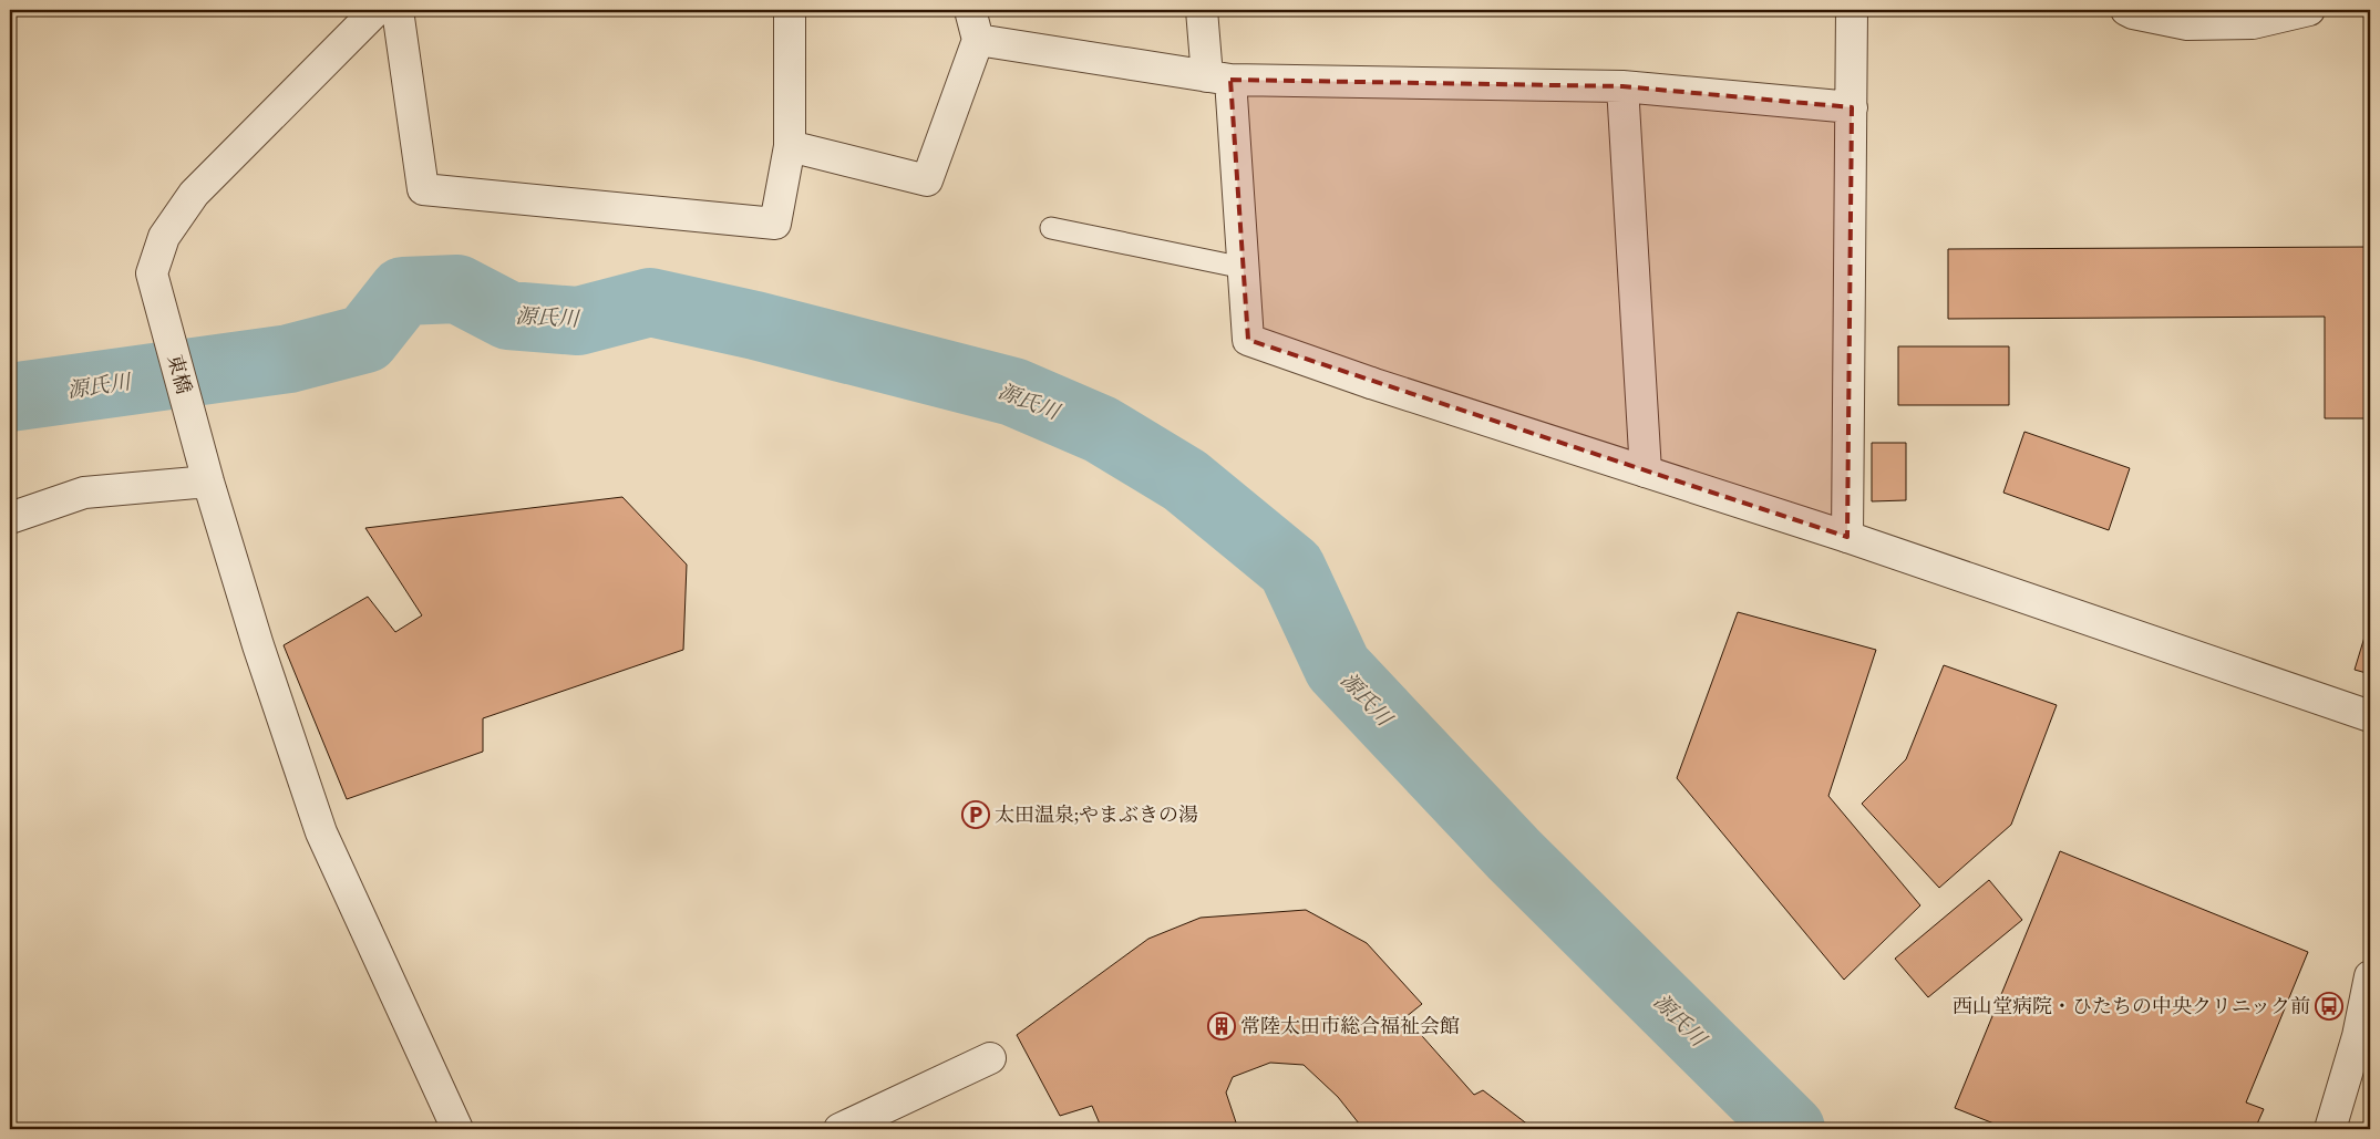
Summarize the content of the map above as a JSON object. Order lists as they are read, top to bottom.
{
  "streets": {
    "street": ["東橋"]
  },
  "water": ["源氏川"],
  "places": {
    "parking": ["太田温泉;やまぶきの湯"],
    "bus stop": ["西山堂病院・ひたちの中央クリニック前"],
    "building": ["常陸太田市総合福祉会館"]
  }
}
